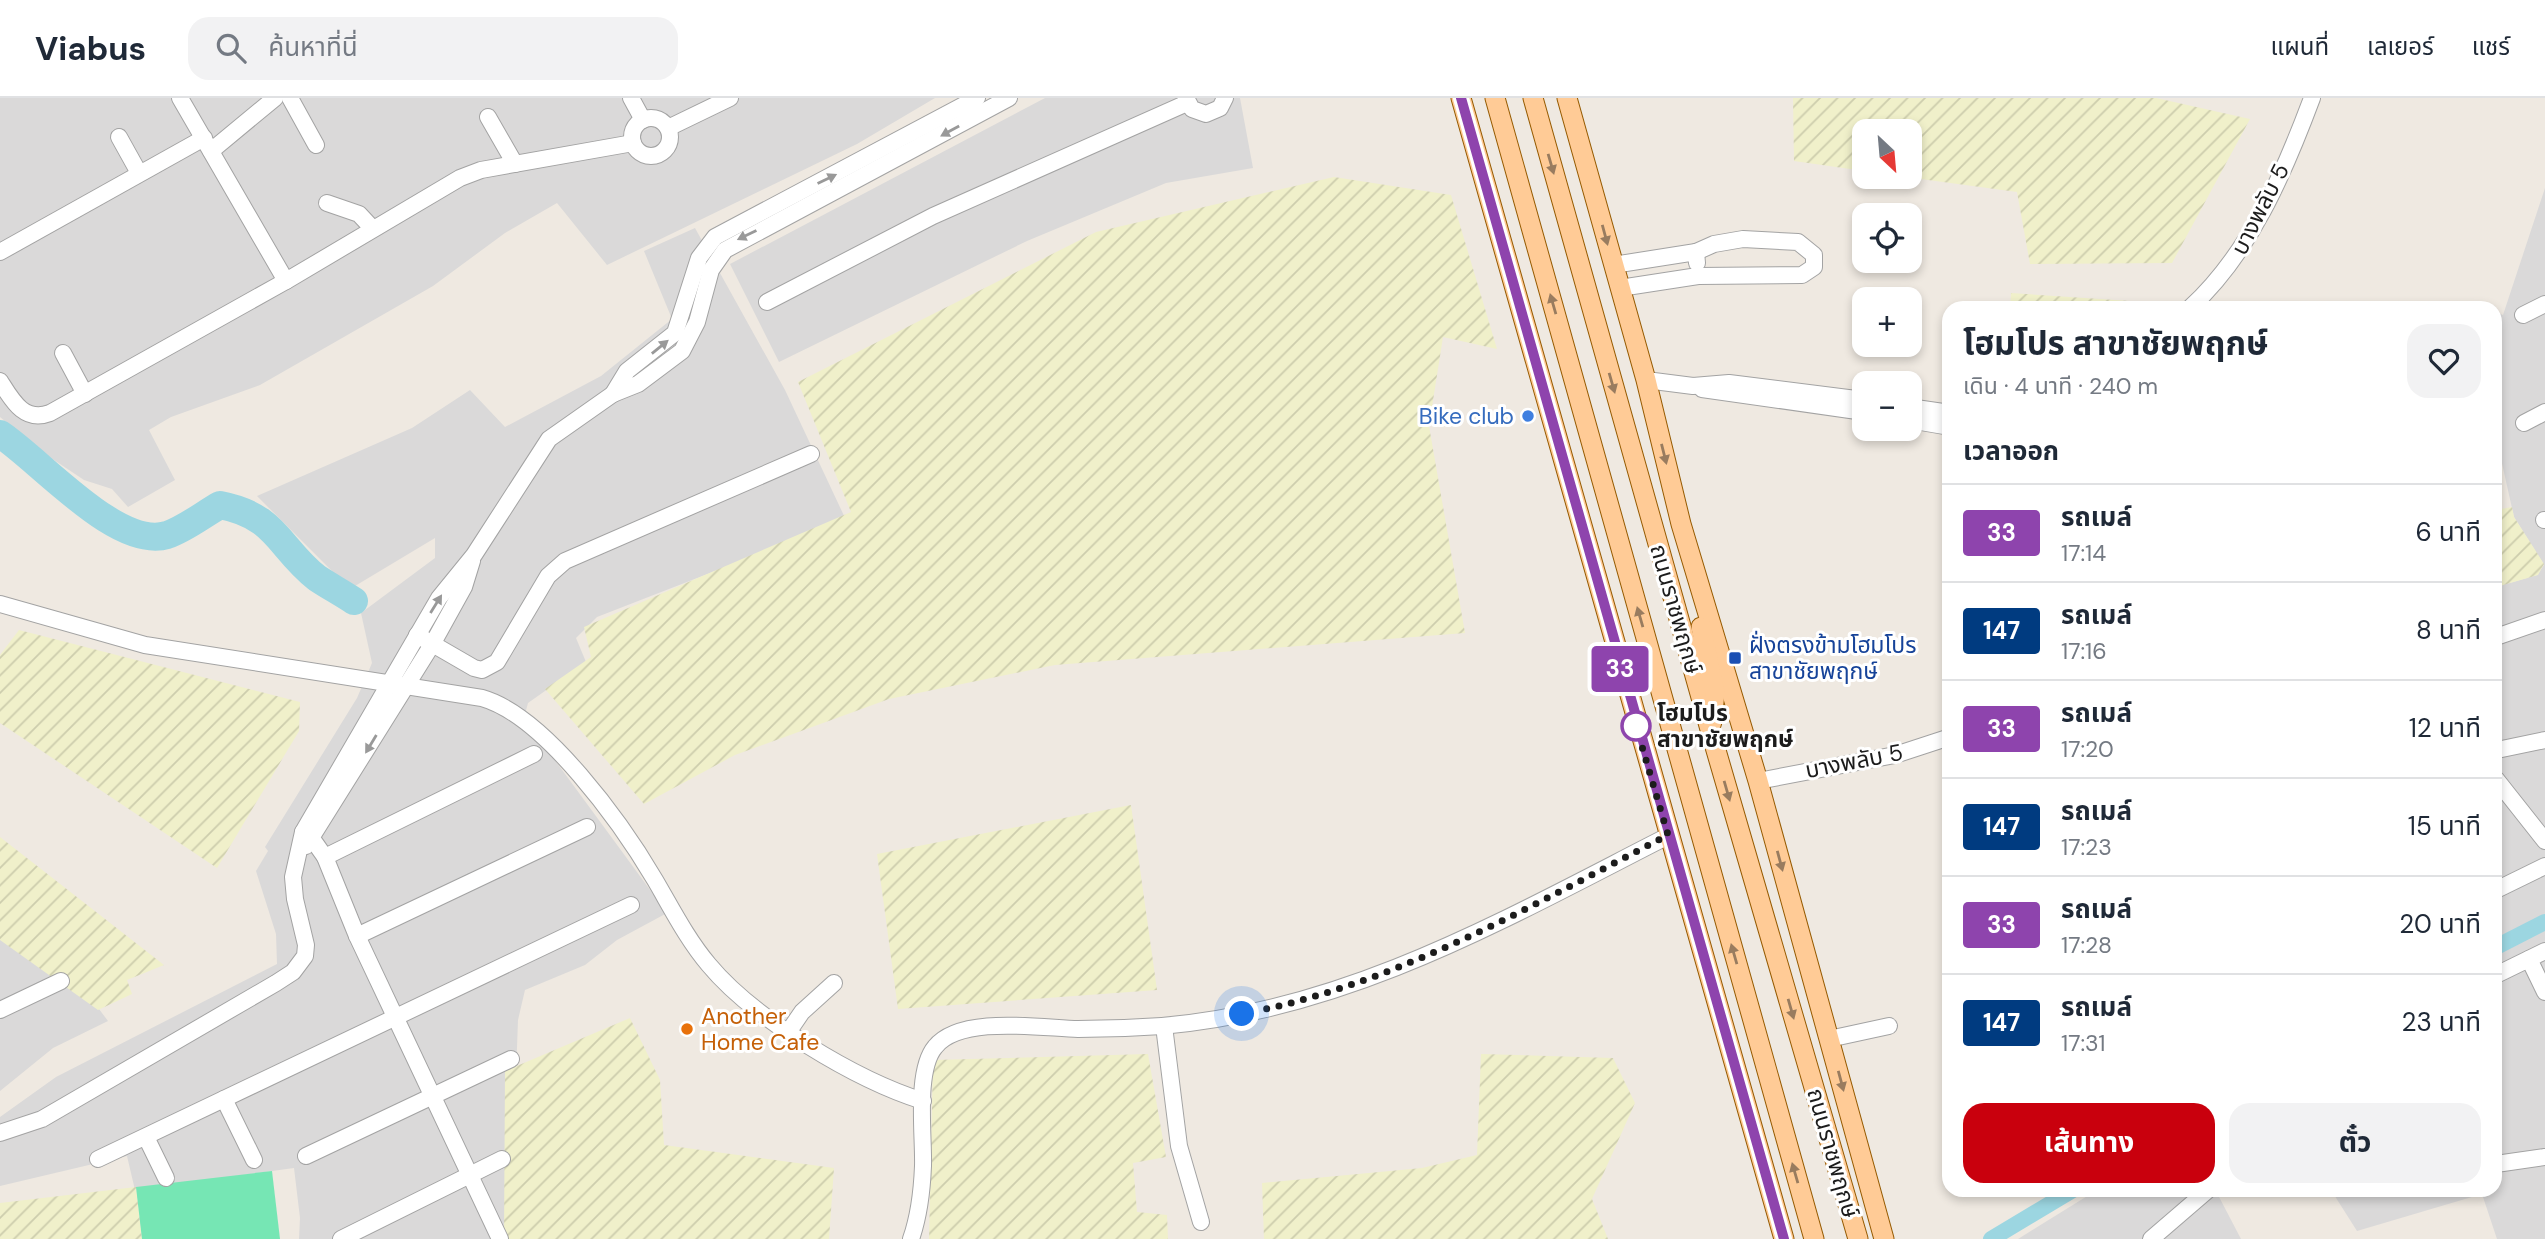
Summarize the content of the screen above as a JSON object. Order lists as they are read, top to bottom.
{
  "streets": {
    "main road": ["ถนนราชพฤกษ์"],
    "street": ["บางพลับ 5"]
  },
  "crossings": [
    ["บางพลับ 5", "ถนนราชพฤกษ์"]
  ],
  "places": {
    "other": ["Bike club", "โฮมโปร สาขาชัยพฤกษ์", "Another Home Cafe"],
    "transit": ["ฝั่งตรงข้ามโฮมโปร สาขาชัยพฤกษ์"]
  },
  "lines": ["bus line 33"],
  "north": "bottom right",
  "page": {
    "header": "Viabus",
    "search": "ค้นหาที่นี่",
    "nav": ["แผนที่", "เลเยอร์", "แชร์"],
    "on_map": "33",
    "map_buttons": ["+", "−"],
    "heading": [
      ["โฮมโปร สาขาชัยพฤกษ์", "เดิน · 4 นาที · 240 m"],
      "เวลาออก"
    ],
    "list": [
      {
        "mark": "33",
        "name": "รถเมล์",
        "note": "17:14",
        "value": "6 นาที"
      },
      {
        "mark": "147",
        "name": "รถเมล์",
        "note": "17:16",
        "value": "8 นาที"
      },
      {
        "mark": "33",
        "name": "รถเมล์",
        "note": "17:20",
        "value": "12 นาที"
      },
      {
        "mark": "147",
        "name": "รถเมล์",
        "note": "17:23",
        "value": "15 นาที"
      },
      {
        "mark": "33",
        "name": "รถเมล์",
        "note": "17:28",
        "value": "20 นาที"
      },
      {
        "mark": "147",
        "name": "รถเมล์",
        "note": "17:31",
        "value": "23 นาที"
      }
    ],
    "buttons": ["เส้นทาง", "ตั๋ว"]
  }
}
